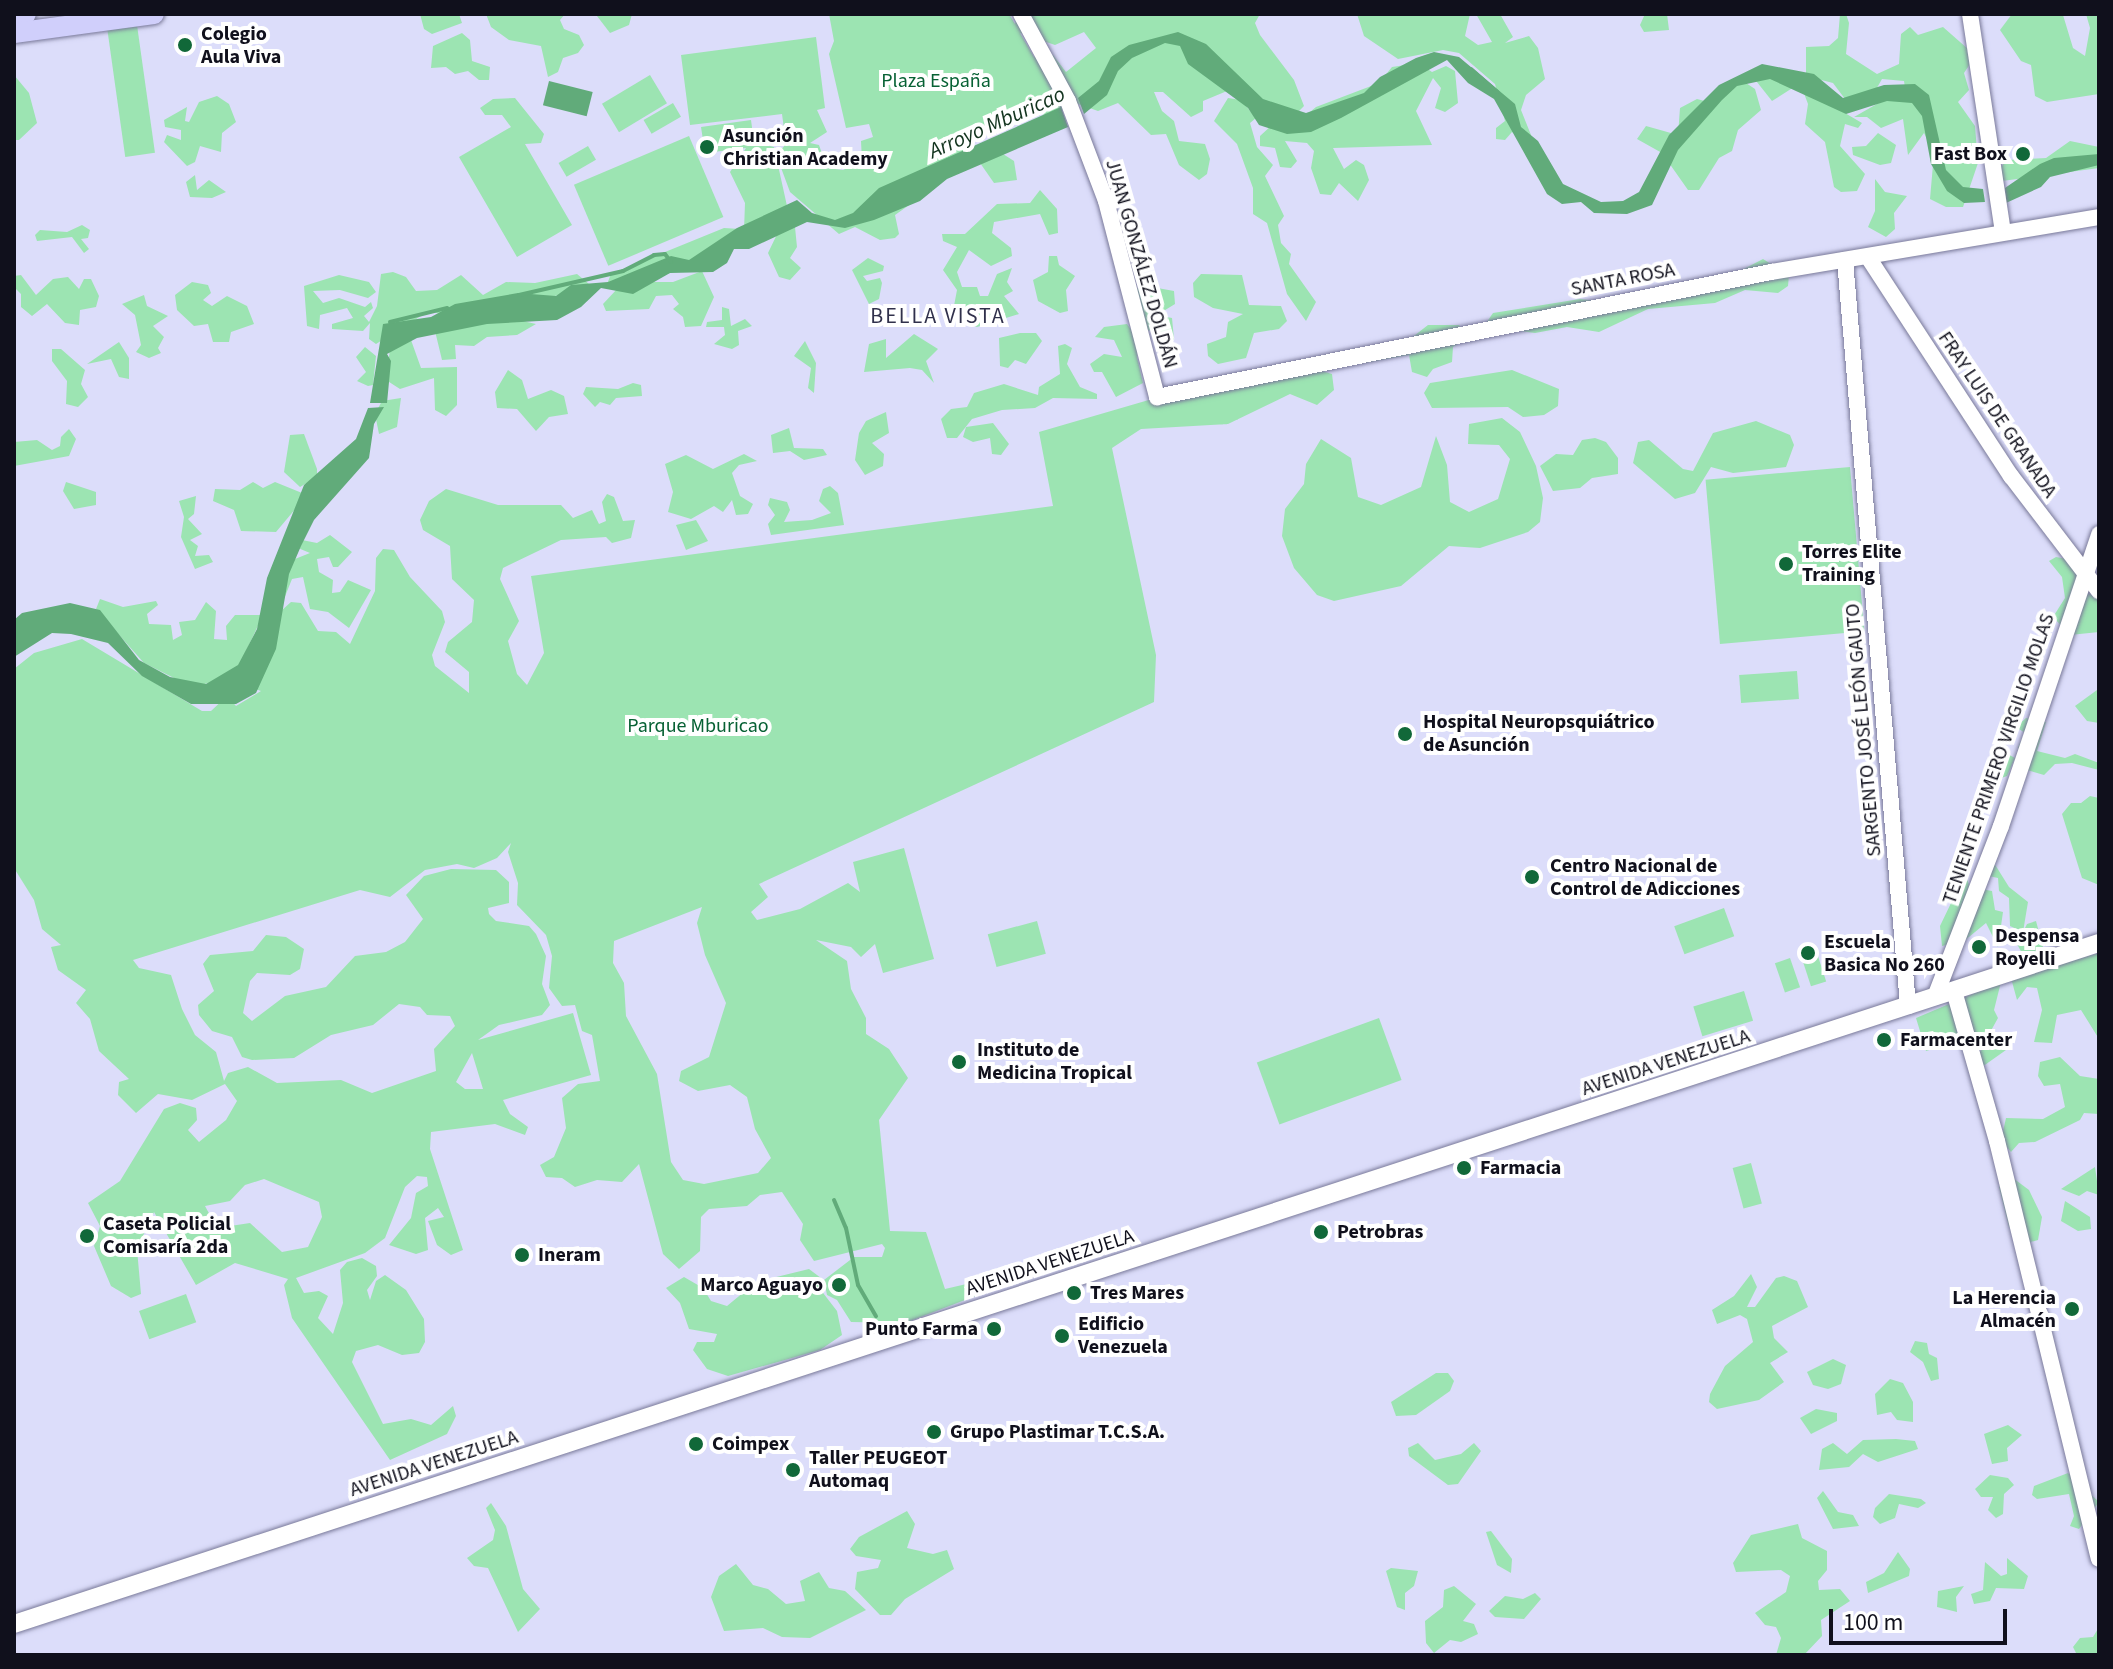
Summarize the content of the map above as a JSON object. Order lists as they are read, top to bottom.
{
  "streets": {
    "main road": ["AVENIDA VENEZUELA"],
    "street": [
      "JUAN GONZÁLEZ DOLDÁN",
      "SANTA ROSA",
      "FRAY LUIS DE GRANADA",
      "SARGENTO JOSÉ LEÓN GAUTO",
      "TENIENTE PRIMERO VIRGILIO MOLAS"
    ]
  },
  "crossings": [
    ["JUAN GONZÁLEZ DOLDÁN", "SANTA ROSA"],
    ["SANTA ROSA", "FRAY LUIS DE GRANADA"],
    ["SANTA ROSA", "SARGENTO JOSÉ LEÓN GAUTO"],
    ["FRAY LUIS DE GRANADA", "TENIENTE PRIMERO VIRGILIO MOLAS"],
    ["SARGENTO JOSÉ LEÓN GAUTO", "AVENIDA VENEZUELA"],
    ["TENIENTE PRIMERO VIRGILIO MOLAS", "AVENIDA VENEZUELA"]
  ],
  "districts": ["BELLA VISTA"],
  "water": ["Arroyo Mburicao"],
  "parks": ["Plaza España", "Parque Mburicao"],
  "places": [
    "Colegio Aula Viva",
    "Asunción Christian Academy",
    "Fast Box",
    "Torres Elite Training",
    "Hospital Neuropsquiátrico de Asunción",
    "Centro Nacional de Control de Adicciones",
    "Despensa Royelli",
    "Escuela Basica No 260",
    "Farmacenter",
    "Instituto de Medicina Tropical",
    "Farmacia",
    "Petrobras",
    "Caseta Policial Comisaría 2da",
    "Ineram",
    "Marco Aguayo",
    "Tres Mares",
    "La Herencia Almacén",
    "Punto Farma",
    "Edificio Venezuela",
    "Grupo Plastimar T.C.S.A.",
    "Coimpex",
    "Taller PEUGEOT Automaq"
  ],
  "scale_bar": "100 m"
}
